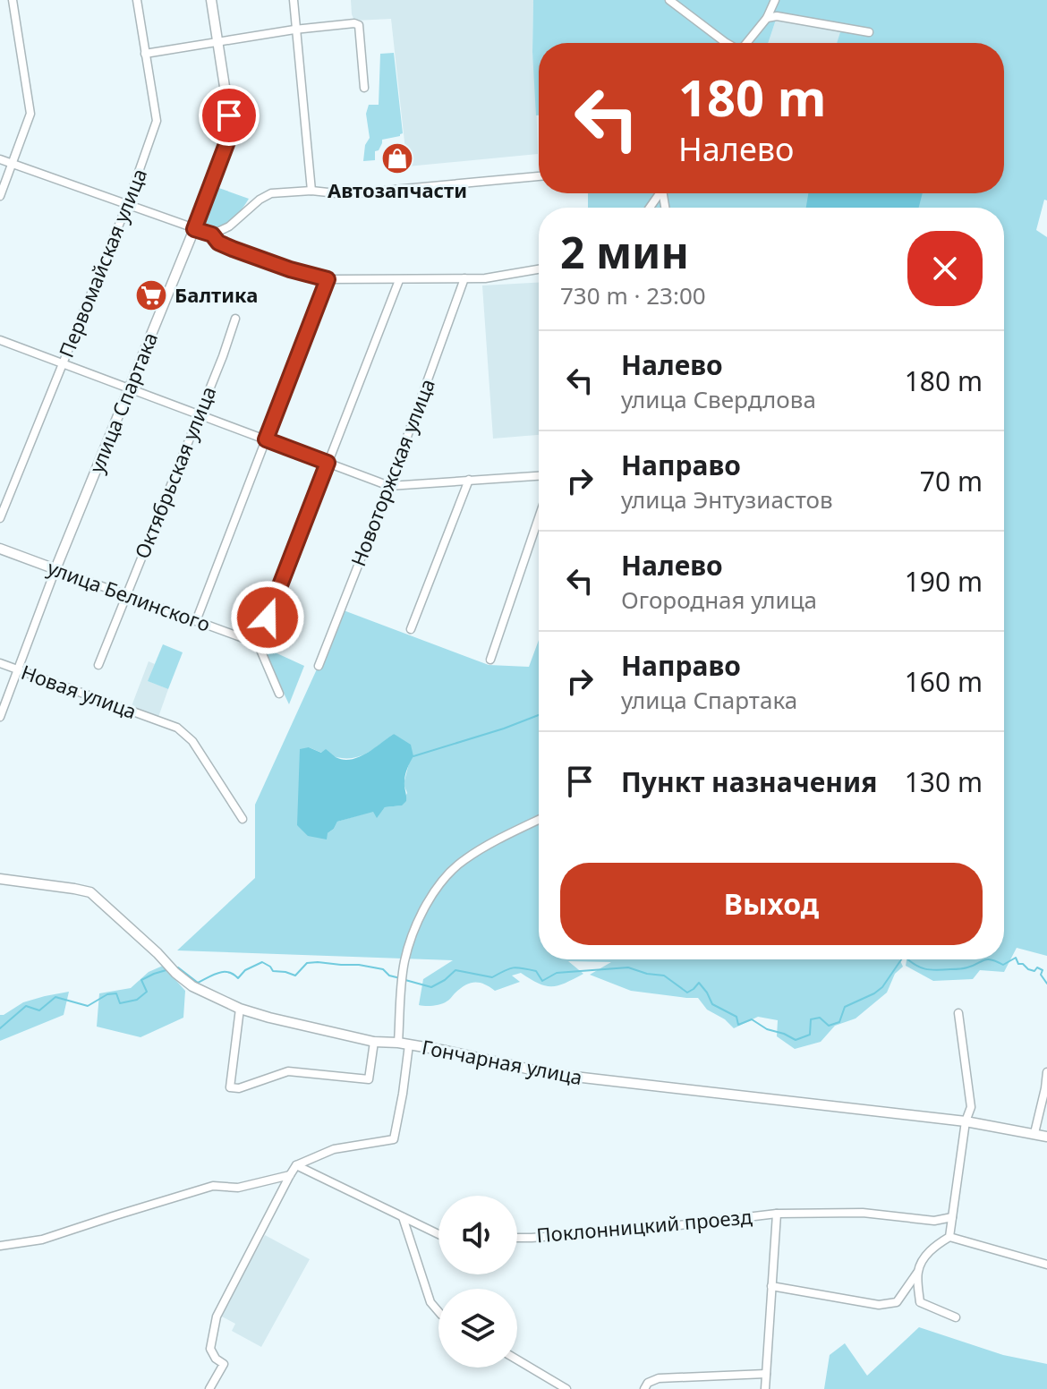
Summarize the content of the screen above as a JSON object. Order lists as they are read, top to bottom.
{
  "streets": {
    "street": [
      "Первомайская улица",
      "улица Спартака",
      "Октябрьская улица",
      "Новоторжская улица",
      "улица Белинского",
      "Новая улица",
      "Гончарная улица",
      "Поклонницкий проезд"
    ]
  },
  "crossings": [
    ["улица Спартака", "улица Белинского"],
    ["улица Спартака", "Новая улица"],
    ["Октябрьская улица", "улица Белинского"]
  ],
  "places": {
    "shop": ["Автозапчасти"],
    "supermarket": ["Балтика"]
  },
  "page": {
    "turn": ["180 m", "Налево"],
    "heading": ["2 мин", "730 m · 23:00"],
    "list": [
      {
        "name": "Налево",
        "note": "улица Свердлова",
        "value": "180 m"
      },
      {
        "name": "Направо",
        "note": "улица Энтузиастов",
        "value": "70 m"
      },
      {
        "name": "Налево",
        "note": "Огородная улица",
        "value": "190 m"
      },
      {
        "name": "Направо",
        "note": "улица Спартака",
        "value": "160 m"
      },
      {
        "name": "Пункт назначения",
        "value": "130 m"
      }
    ],
    "buttons": "Выход"
  }
}
